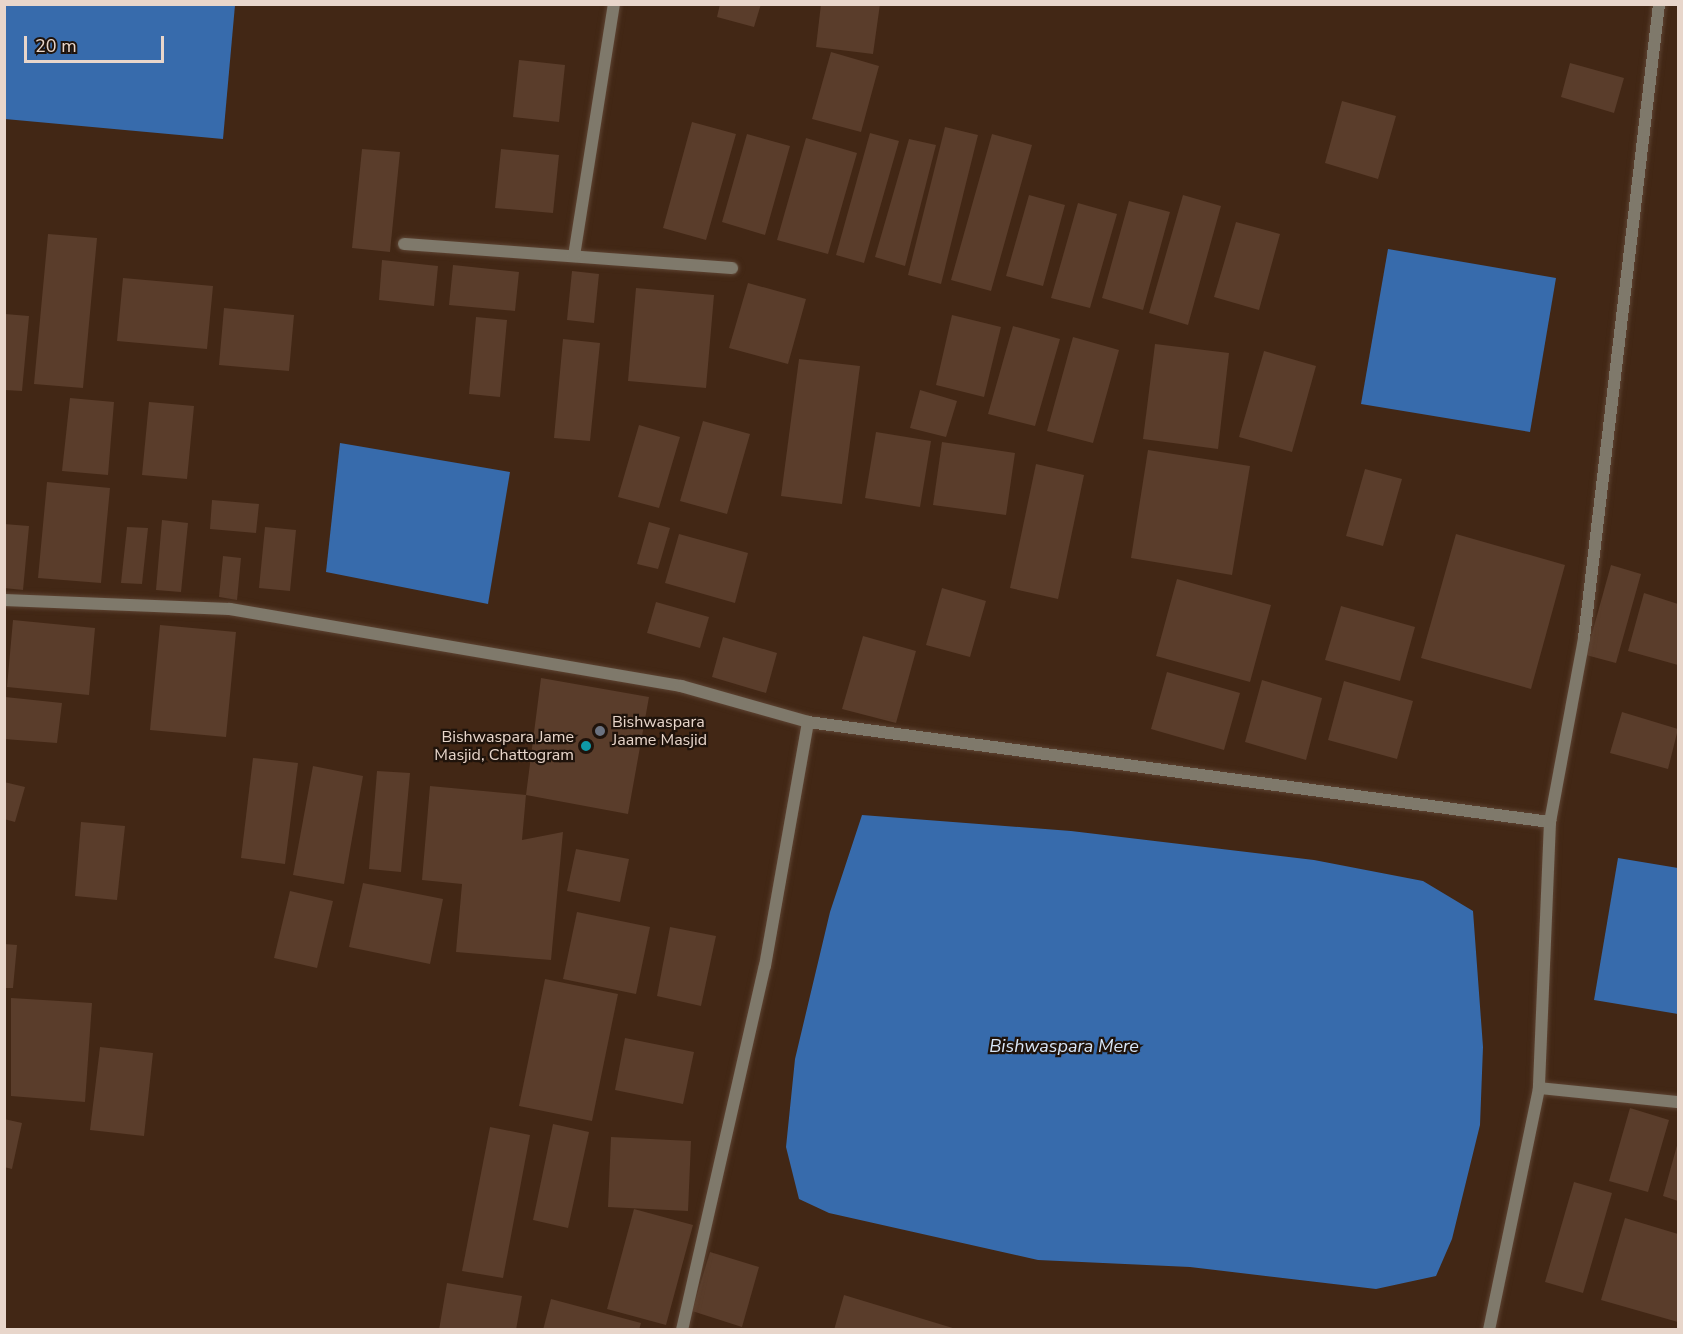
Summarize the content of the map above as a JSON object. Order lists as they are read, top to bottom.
{
  "water": ["Bishwaspara Mere"],
  "places": ["Bishwaspara Jaame Masjid", "Bishwaspara Jame Masjid, Chattogram"],
  "scale_bar": "20 m"
}
